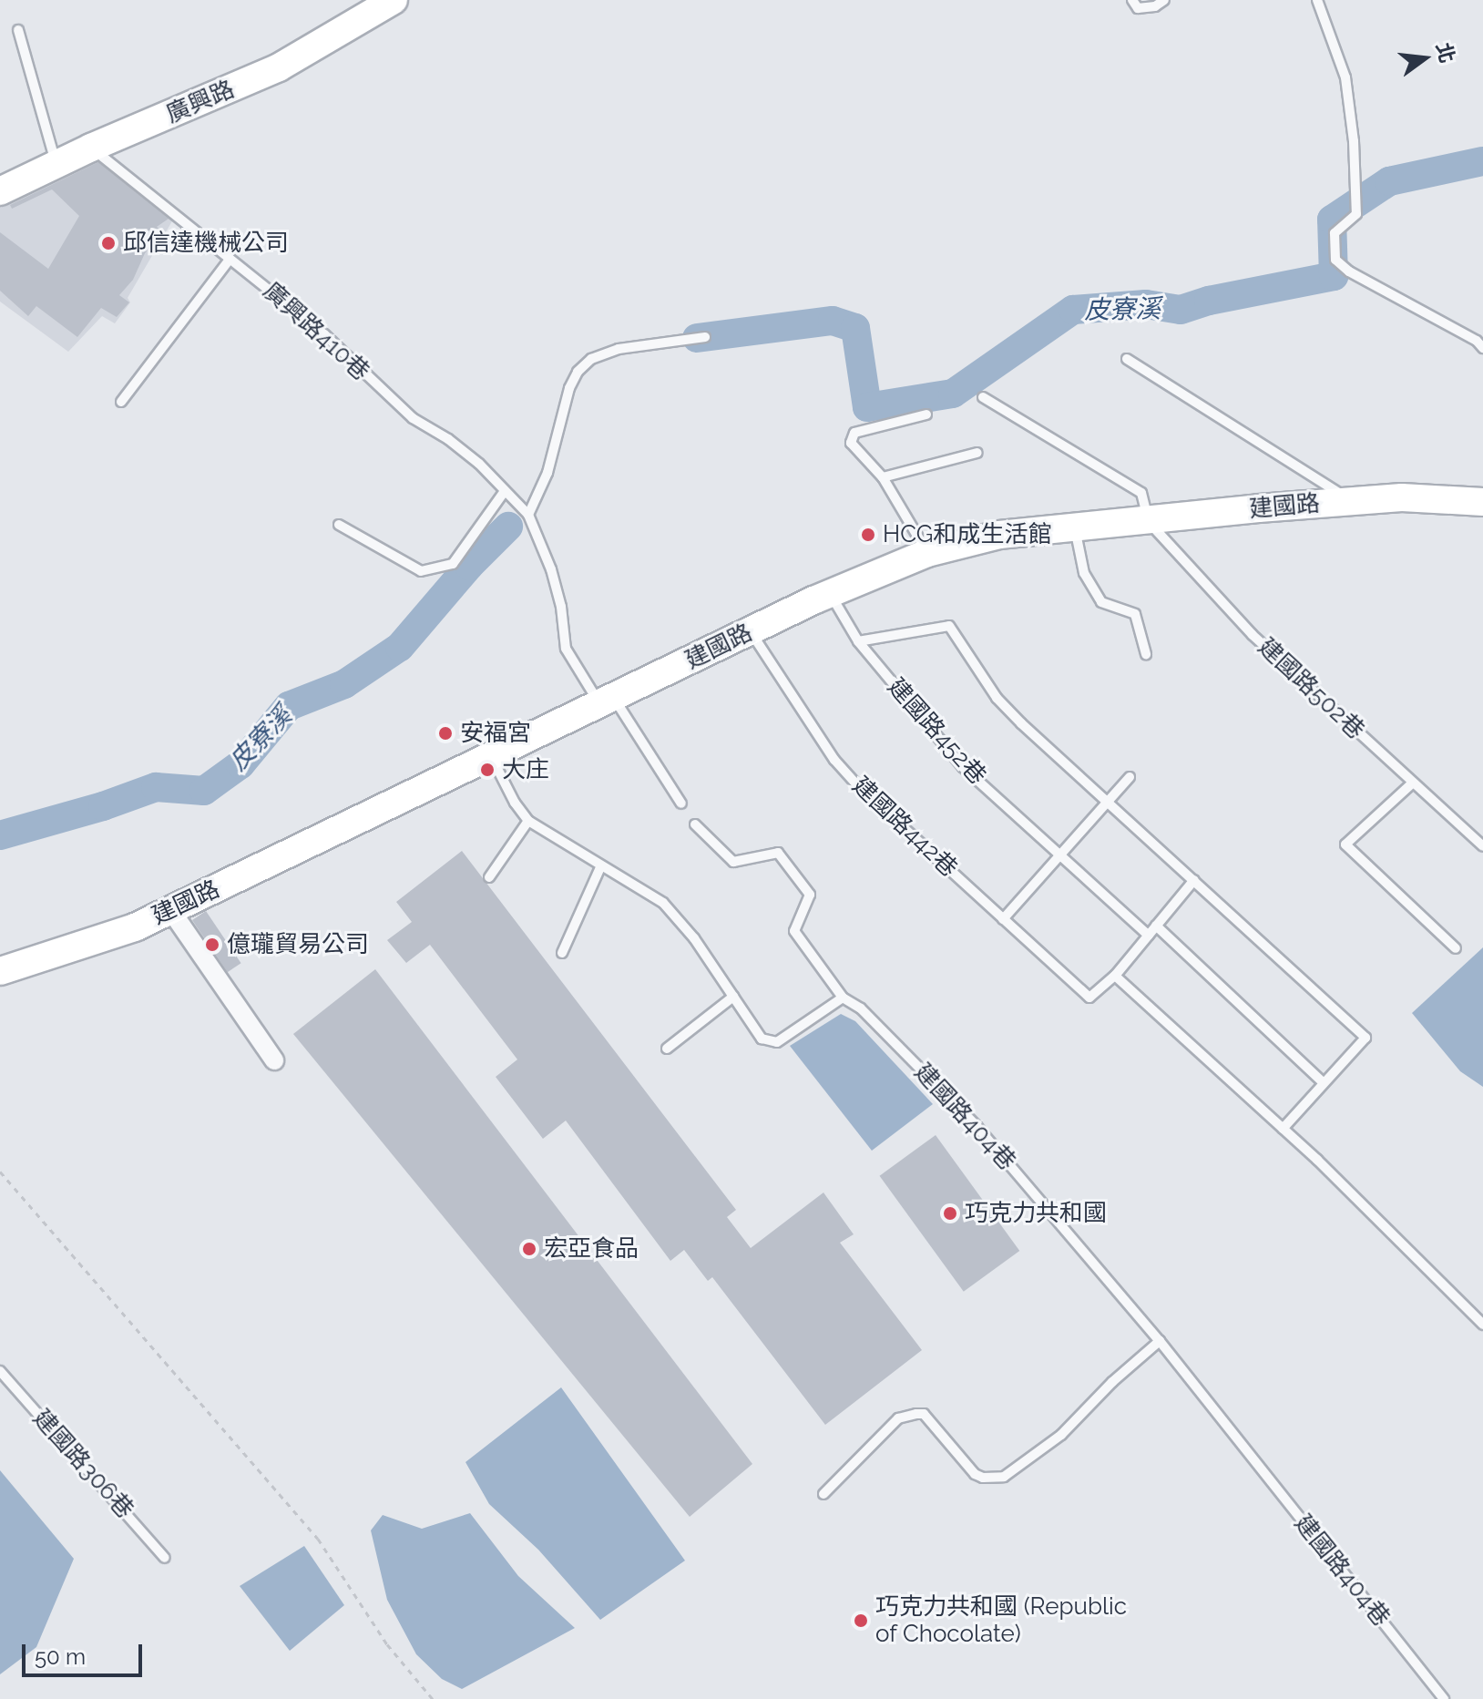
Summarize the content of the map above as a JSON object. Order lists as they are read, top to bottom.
{
  "streets": {
    "street": ["廣興路", "建國路"],
    "lane": [
      "廣興路410巷",
      "建國路502巷",
      "建國路452巷",
      "建國路442巷",
      "建國路404巷",
      "建國路306巷"
    ]
  },
  "crossings": [
    ["廣興路", "廣興路410巷"],
    ["建國路", "建國路502巷"],
    ["建國路", "建國路452巷"],
    ["建國路", "建國路442巷"]
  ],
  "water": ["皮寮溪"],
  "places": [
    "邱信達機械公司",
    "HCG和成生活館",
    "安福宮",
    "大庄",
    "億瓏貿易公司",
    "巧克力共和國",
    "宏亞食品",
    "巧克力共和國 (Republic of Chocolate)"
  ],
  "scale_bar": "50 m",
  "north": "right"
}
